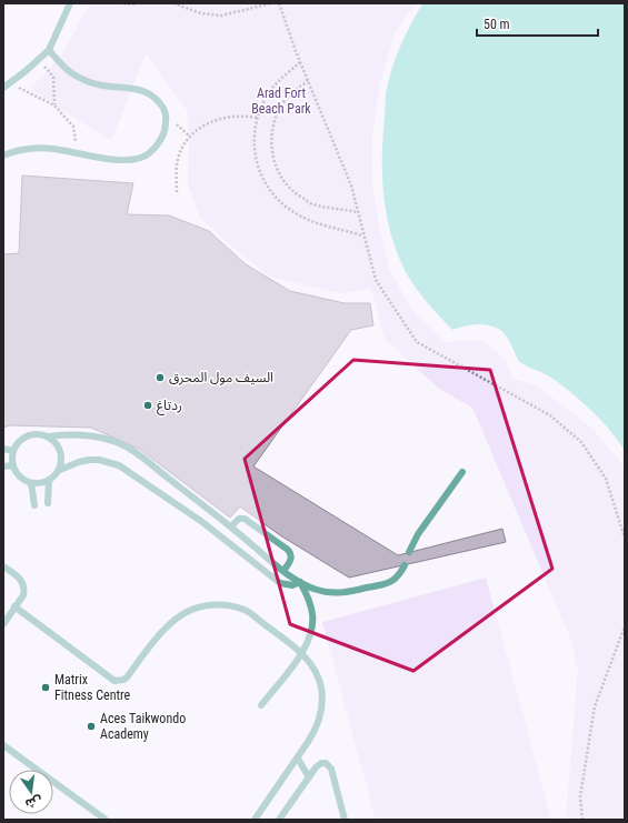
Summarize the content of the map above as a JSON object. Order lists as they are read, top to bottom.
{
  "parks": ["Arad Fort Beach Park"],
  "places": [
    "السيف مول المحرق",
    "ردتاغ",
    "Matrix Fitness Centre",
    "Aces Taikwondo Academy"
  ],
  "scale_bar": "50 m",
  "north": "bottom"
}
